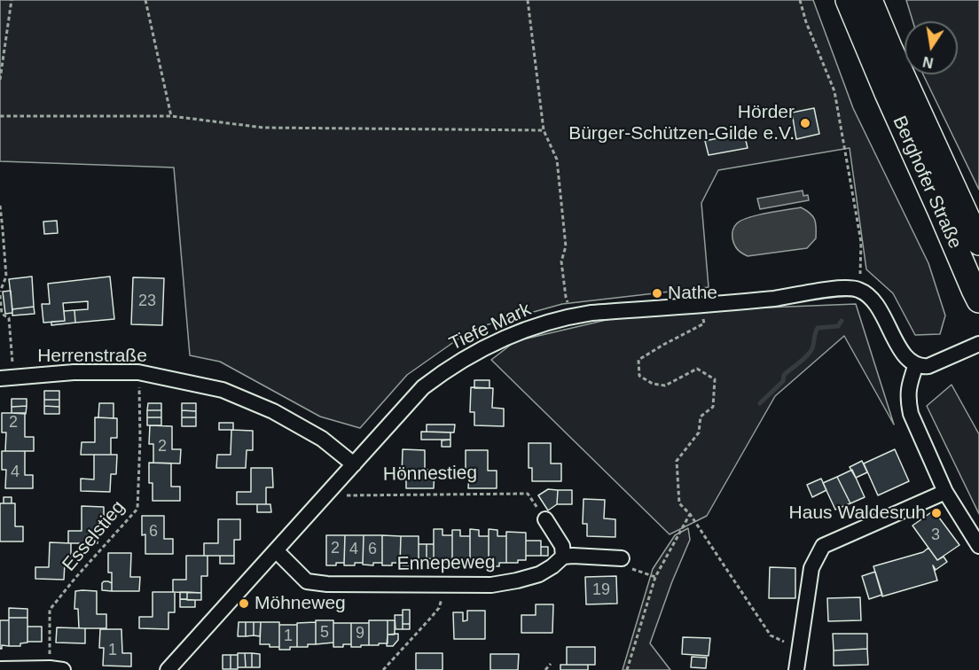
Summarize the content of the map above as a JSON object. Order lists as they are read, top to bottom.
{
  "streets": {
    "main road": ["Berghofer Straße"],
    "street": ["Tiefe Mark", "Herrenstraße", "Ennepeweg"],
    "path": ["Hönnestieg", "Esselstieg"]
  },
  "crossings": [
    ["Tiefe Mark", "Herrenstraße"],
    ["Tiefe Mark", "Hönnestieg"],
    ["Tiefe Mark", "Ennepeweg"],
    ["Herrenstraße", "Esselstieg"]
  ],
  "places": [
    "Hörder Bürger-Schützen-Gilde e.V.",
    "Nathe",
    "Haus Waldesruh",
    "Möhneweg"
  ],
  "house_numbers": [
    "23",
    "2",
    "2",
    "4",
    "6",
    "3",
    "2",
    "4",
    "6",
    "19",
    "5",
    "9",
    "1",
    "1"
  ],
  "north": "bottom"
}
